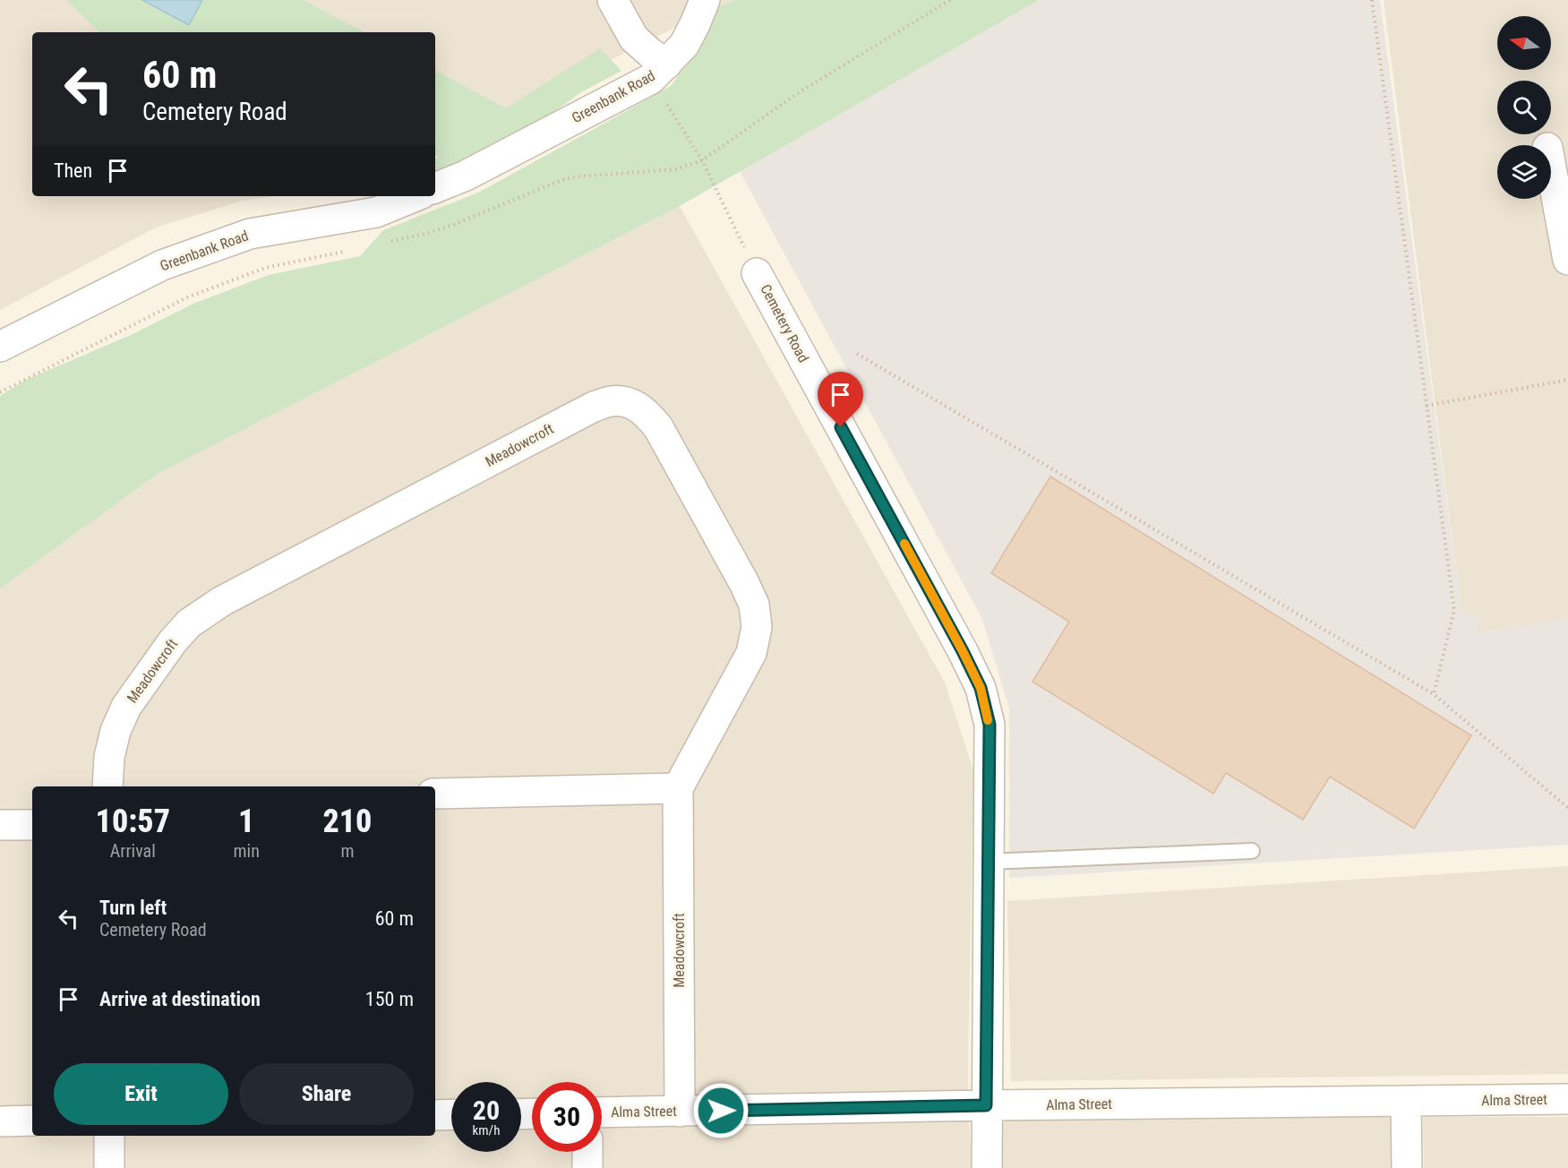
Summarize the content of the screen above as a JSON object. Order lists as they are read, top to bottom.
{
  "streets": {
    "street": [
      "Greenbank Road",
      "Cemetery Road",
      "Meadowcroft",
      "Alma Street"
    ]
  },
  "crossings": [
    ["Cemetery Road", "Alma Street"],
    ["Meadowcroft", "Alma Street"]
  ],
  "north": "left",
  "page": {
    "turn": ["60 m", "Cemetery Road"],
    "then": "Then",
    "eta": [
      "10:57",
      "Arrival",
      "1",
      "min",
      "210",
      "m"
    ],
    "list": [
      {
        "name": "Turn left",
        "note": "Cemetery Road",
        "value": "60 m"
      },
      {
        "name": "Arrive at destination",
        "value": "150 m"
      }
    ],
    "buttons": ["Exit", "Share"],
    "speed": "20 km/h",
    "limit": "30"
  }
}
